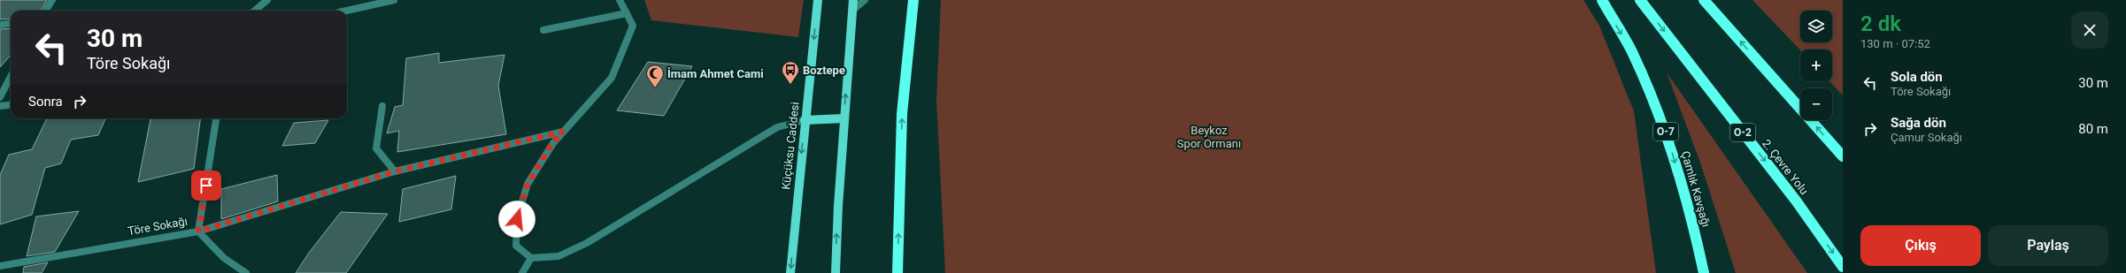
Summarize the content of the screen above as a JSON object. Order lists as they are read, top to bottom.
{
  "streets": {
    "highway": [
      "O-7",
      "O-2",
      "2. Çevre Yolu",
      "Çamlık Kavşağı"
    ],
    "main road": ["Küçüksu Caddesi"],
    "street": ["Töre Sokağı"]
  },
  "one_way": ["Çamlık Kavşağı"],
  "parks": ["Beykoz Spor Ormanı"],
  "places": {
    "bus stop": ["Boztepe"],
    "mosque": ["İmam Ahmet Cami"]
  },
  "page": {
    "heading": ["2 dk", "130 m · 07:52"],
    "map_buttons": ["+", "−"],
    "turn": ["30 m", "Töre Sokağı"],
    "list": [
      {
        "name": "Sola dön",
        "note": "Töre Sokağı",
        "value": "30 m"
      },
      {
        "name": "Sağa dön",
        "note": "Çamur Sokağı",
        "value": "80 m"
      }
    ],
    "then": "Sonra",
    "buttons": ["Çıkış", "Paylaş"]
  }
}
